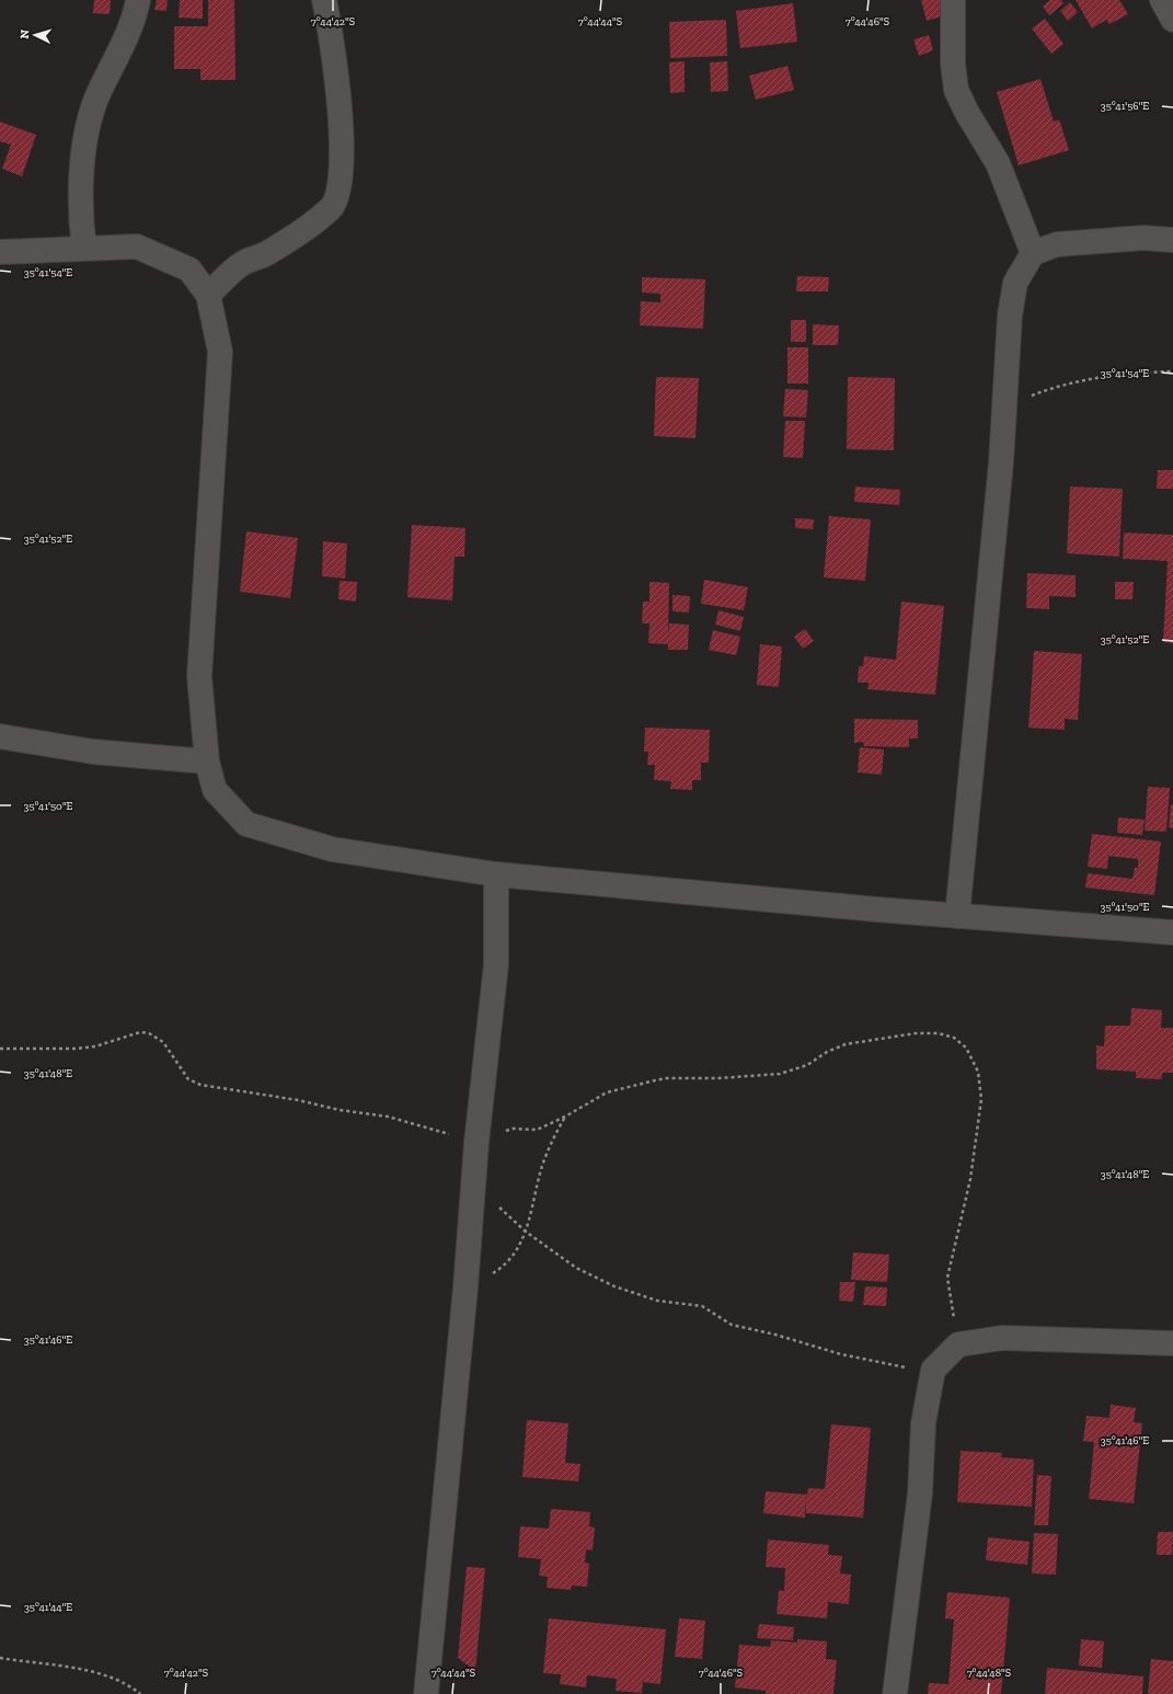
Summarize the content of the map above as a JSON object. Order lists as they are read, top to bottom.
{
  "north": "left",
  "coordinates": [
    "7°44'42\"S",
    "7°44'44\"S",
    "7°44'46\"S",
    "35°41'56\"E",
    "35°41'54\"E",
    "35°41'52\"E",
    "35°41'50\"E",
    "35°41'48\"E",
    "35°41'46\"E",
    "35°41'44\"E",
    "7°44'48\"S"
  ]
}
